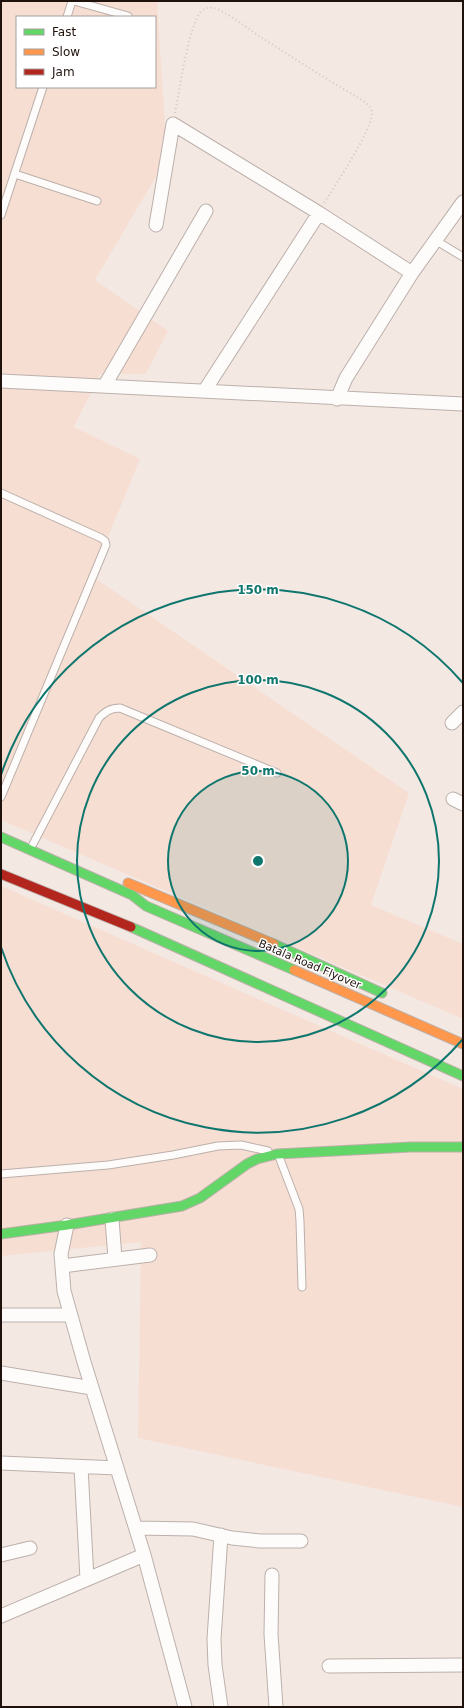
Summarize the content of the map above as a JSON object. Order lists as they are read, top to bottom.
{
  "streets": {
    "main road": ["Batala Road Flyover"]
  },
  "legend": ["Fast", "Slow", "Jam"],
  "rings": ["150 m", "100 m", "50 m"]
}
